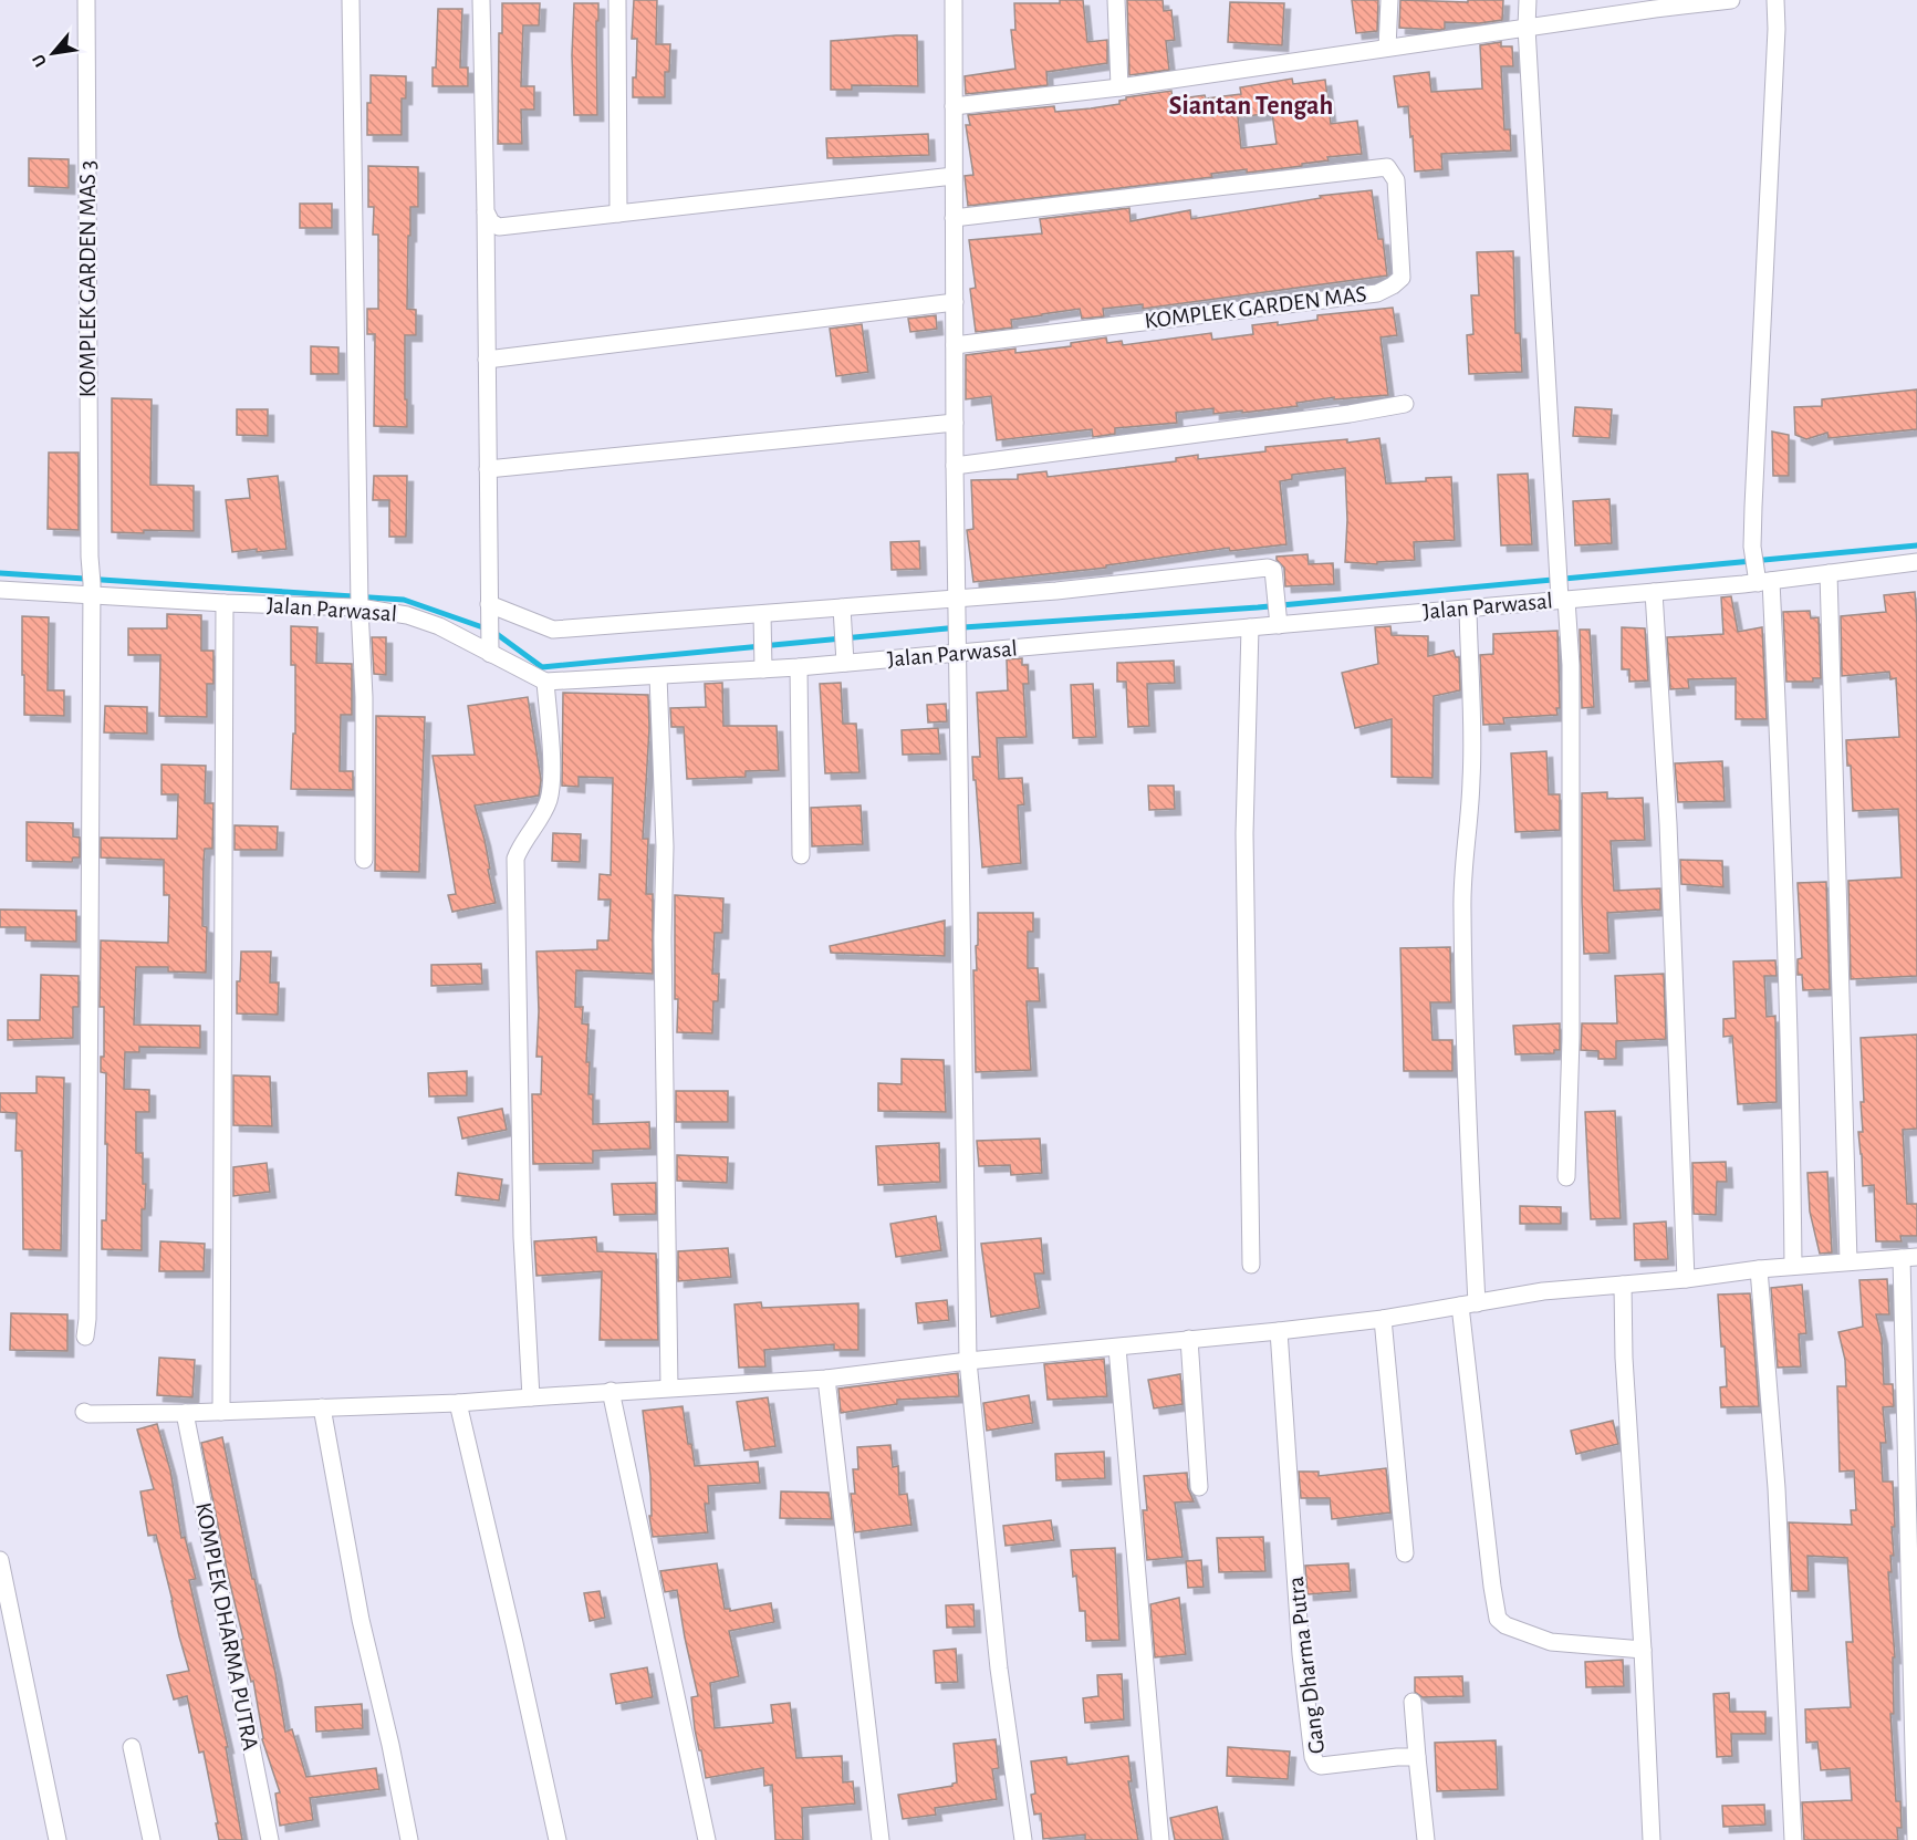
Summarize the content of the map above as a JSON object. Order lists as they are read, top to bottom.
{
  "streets": {
    "street": [
      "KOMPLEK GARDEN MAS 3",
      "KOMPLEK GARDEN MAS",
      "Jalan Parwasal",
      "KOMPLEK DHARMA PUTRA",
      "Gang Dharma Putra"
    ]
  },
  "crossings": [
    ["KOMPLEK GARDEN MAS 3", "Jalan Parwasal"]
  ],
  "districts": ["Siantan Tengah"],
  "north": "bottom left"
}
